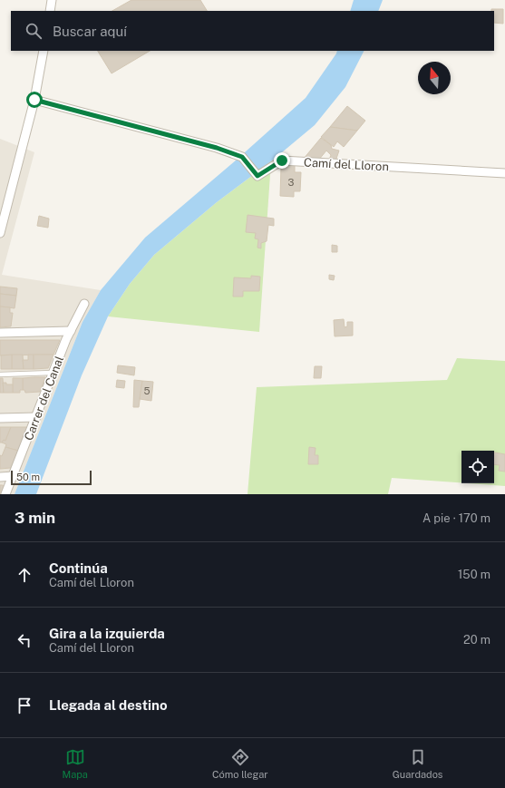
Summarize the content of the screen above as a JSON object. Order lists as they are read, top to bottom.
{
  "streets": {
    "street": ["Camí del Lloron", "Carrer del Canal"]
  },
  "house_numbers": ["3", "5"],
  "scale_bar": "50 m",
  "north": "top",
  "page": {
    "search": "Buscar aquí",
    "scale": "50 m",
    "heading": ["3 min", "A pie · 170 m"],
    "list": [
      ["Continúa", "Camí del Lloron", "150 m"],
      ["Gira a la izquierda", "Camí del Lloron", "20 m"],
      "Llegada al destino"
    ],
    "nav": ["Mapa", "Cómo llegar", "Guardados"]
  }
}
